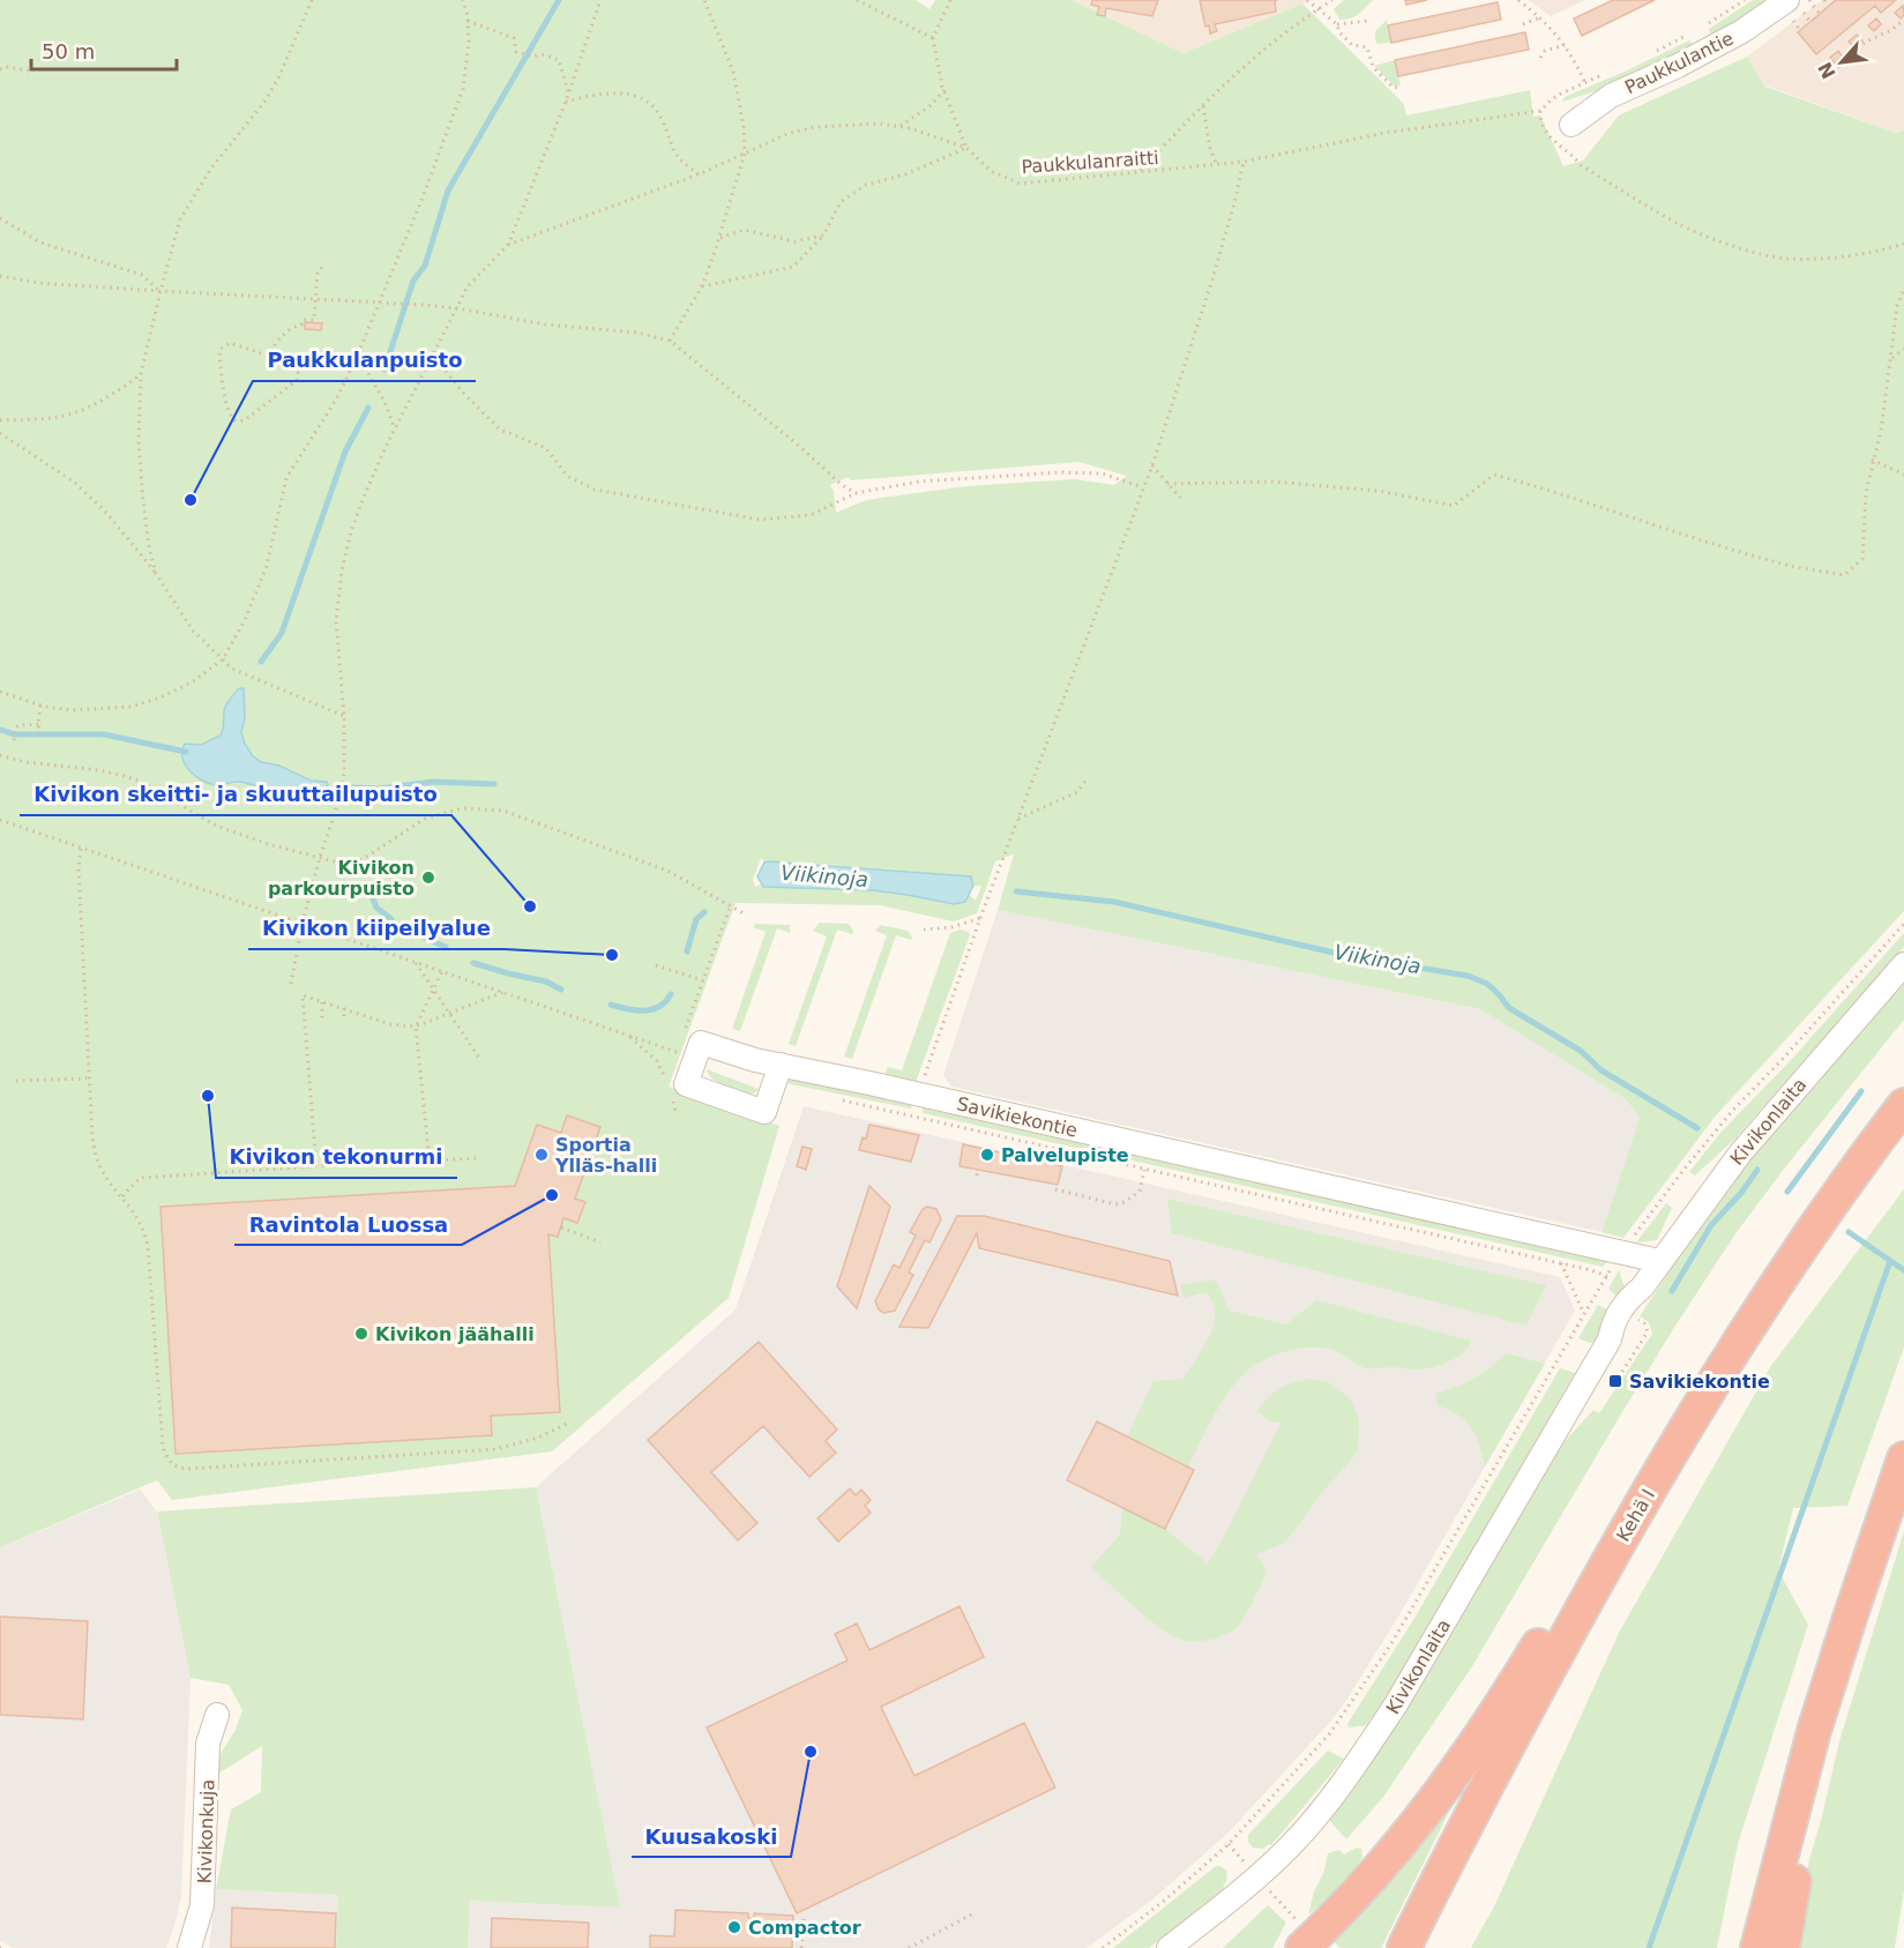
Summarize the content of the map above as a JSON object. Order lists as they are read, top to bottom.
{
  "streets": {
    "highway": ["Kehä I"],
    "street": [
      "Paukkulantie",
      "Savikiekontie",
      "Kivikonlaita",
      "Kivikonkuja"
    ],
    "path": ["Paukkulanraitti"]
  },
  "crossings": [
    ["Savikiekontie", "Kivikonlaita"]
  ],
  "water": ["Viikinoja"],
  "places": {
    "other": [
      "Paukkulanpuisto",
      "Kivikon parkourpuisto",
      "Kivikon skeitti- ja skuuttailupuisto",
      "Kivikon kiipeilyalue",
      "Kivikon tekonurmi",
      "Sportia Ylläs-halli",
      "Palvelupiste",
      "Ravintola Luossa",
      "Kivikon jäähalli",
      "Kuusakoski",
      "Compactor"
    ],
    "transit": ["Savikiekontie"]
  },
  "scale_bar": "50 m",
  "north": "bottom left"
}
